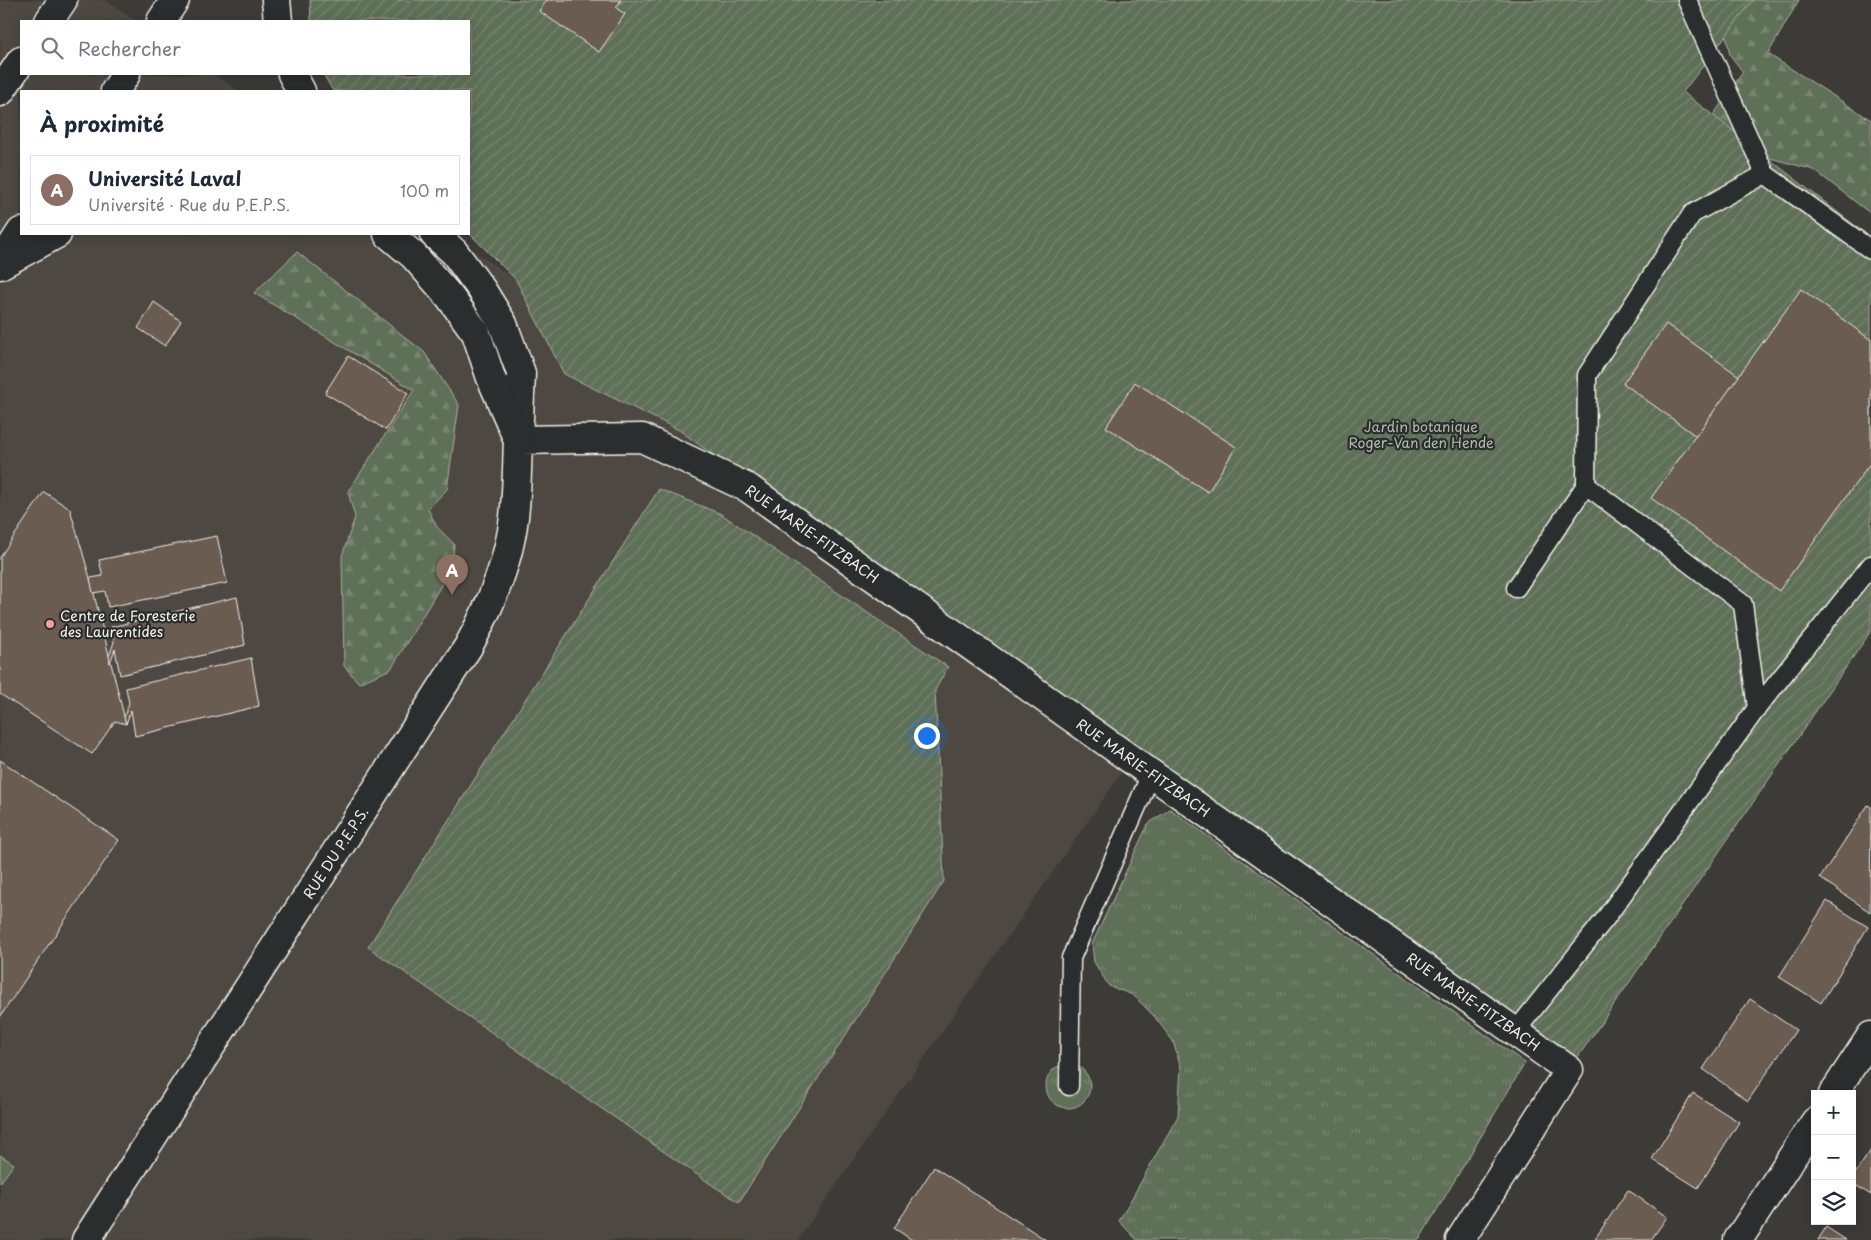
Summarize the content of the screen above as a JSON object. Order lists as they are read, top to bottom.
{
  "streets": {
    "main road": ["RUE MARIE-FITZBACH", "RUE DU P.E.P.S."]
  },
  "crossings": [
    ["RUE MARIE-FITZBACH", "RUE DU P.E.P.S."]
  ],
  "parks": ["Jardin botanique Roger-Van den Hende"],
  "places": ["Centre de Foresterie des Laurentides"],
  "page": {
    "search": "Rechercher",
    "heading": "À proximité",
    "list": [
      {
        "mark": "A",
        "name": "Université Laval",
        "note": "Université · Rue du P.E.P.S.",
        "value": "100 m"
      }
    ],
    "pins": "A",
    "map_buttons": ["+", "−"]
  }
}
